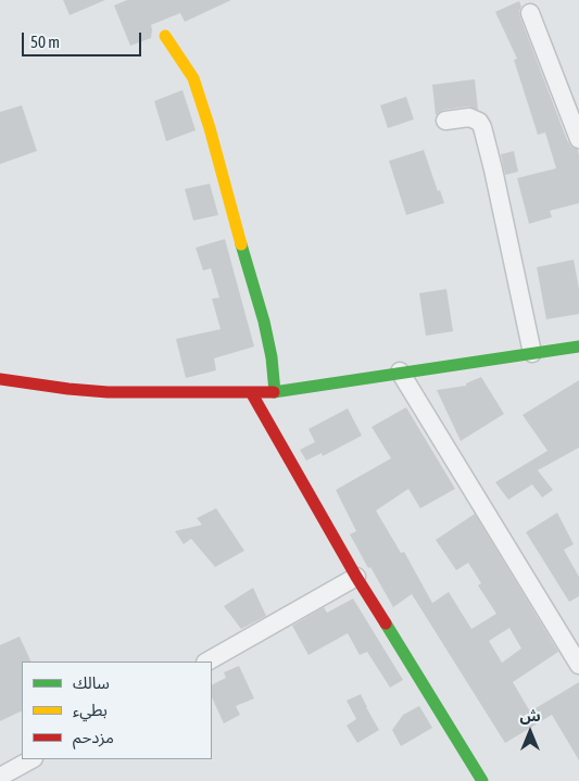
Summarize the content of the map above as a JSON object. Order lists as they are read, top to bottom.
{
  "legend": ["سالك", "بطيء", "مزدحم"],
  "scale_bar": "50 m",
  "north": "top"
}
